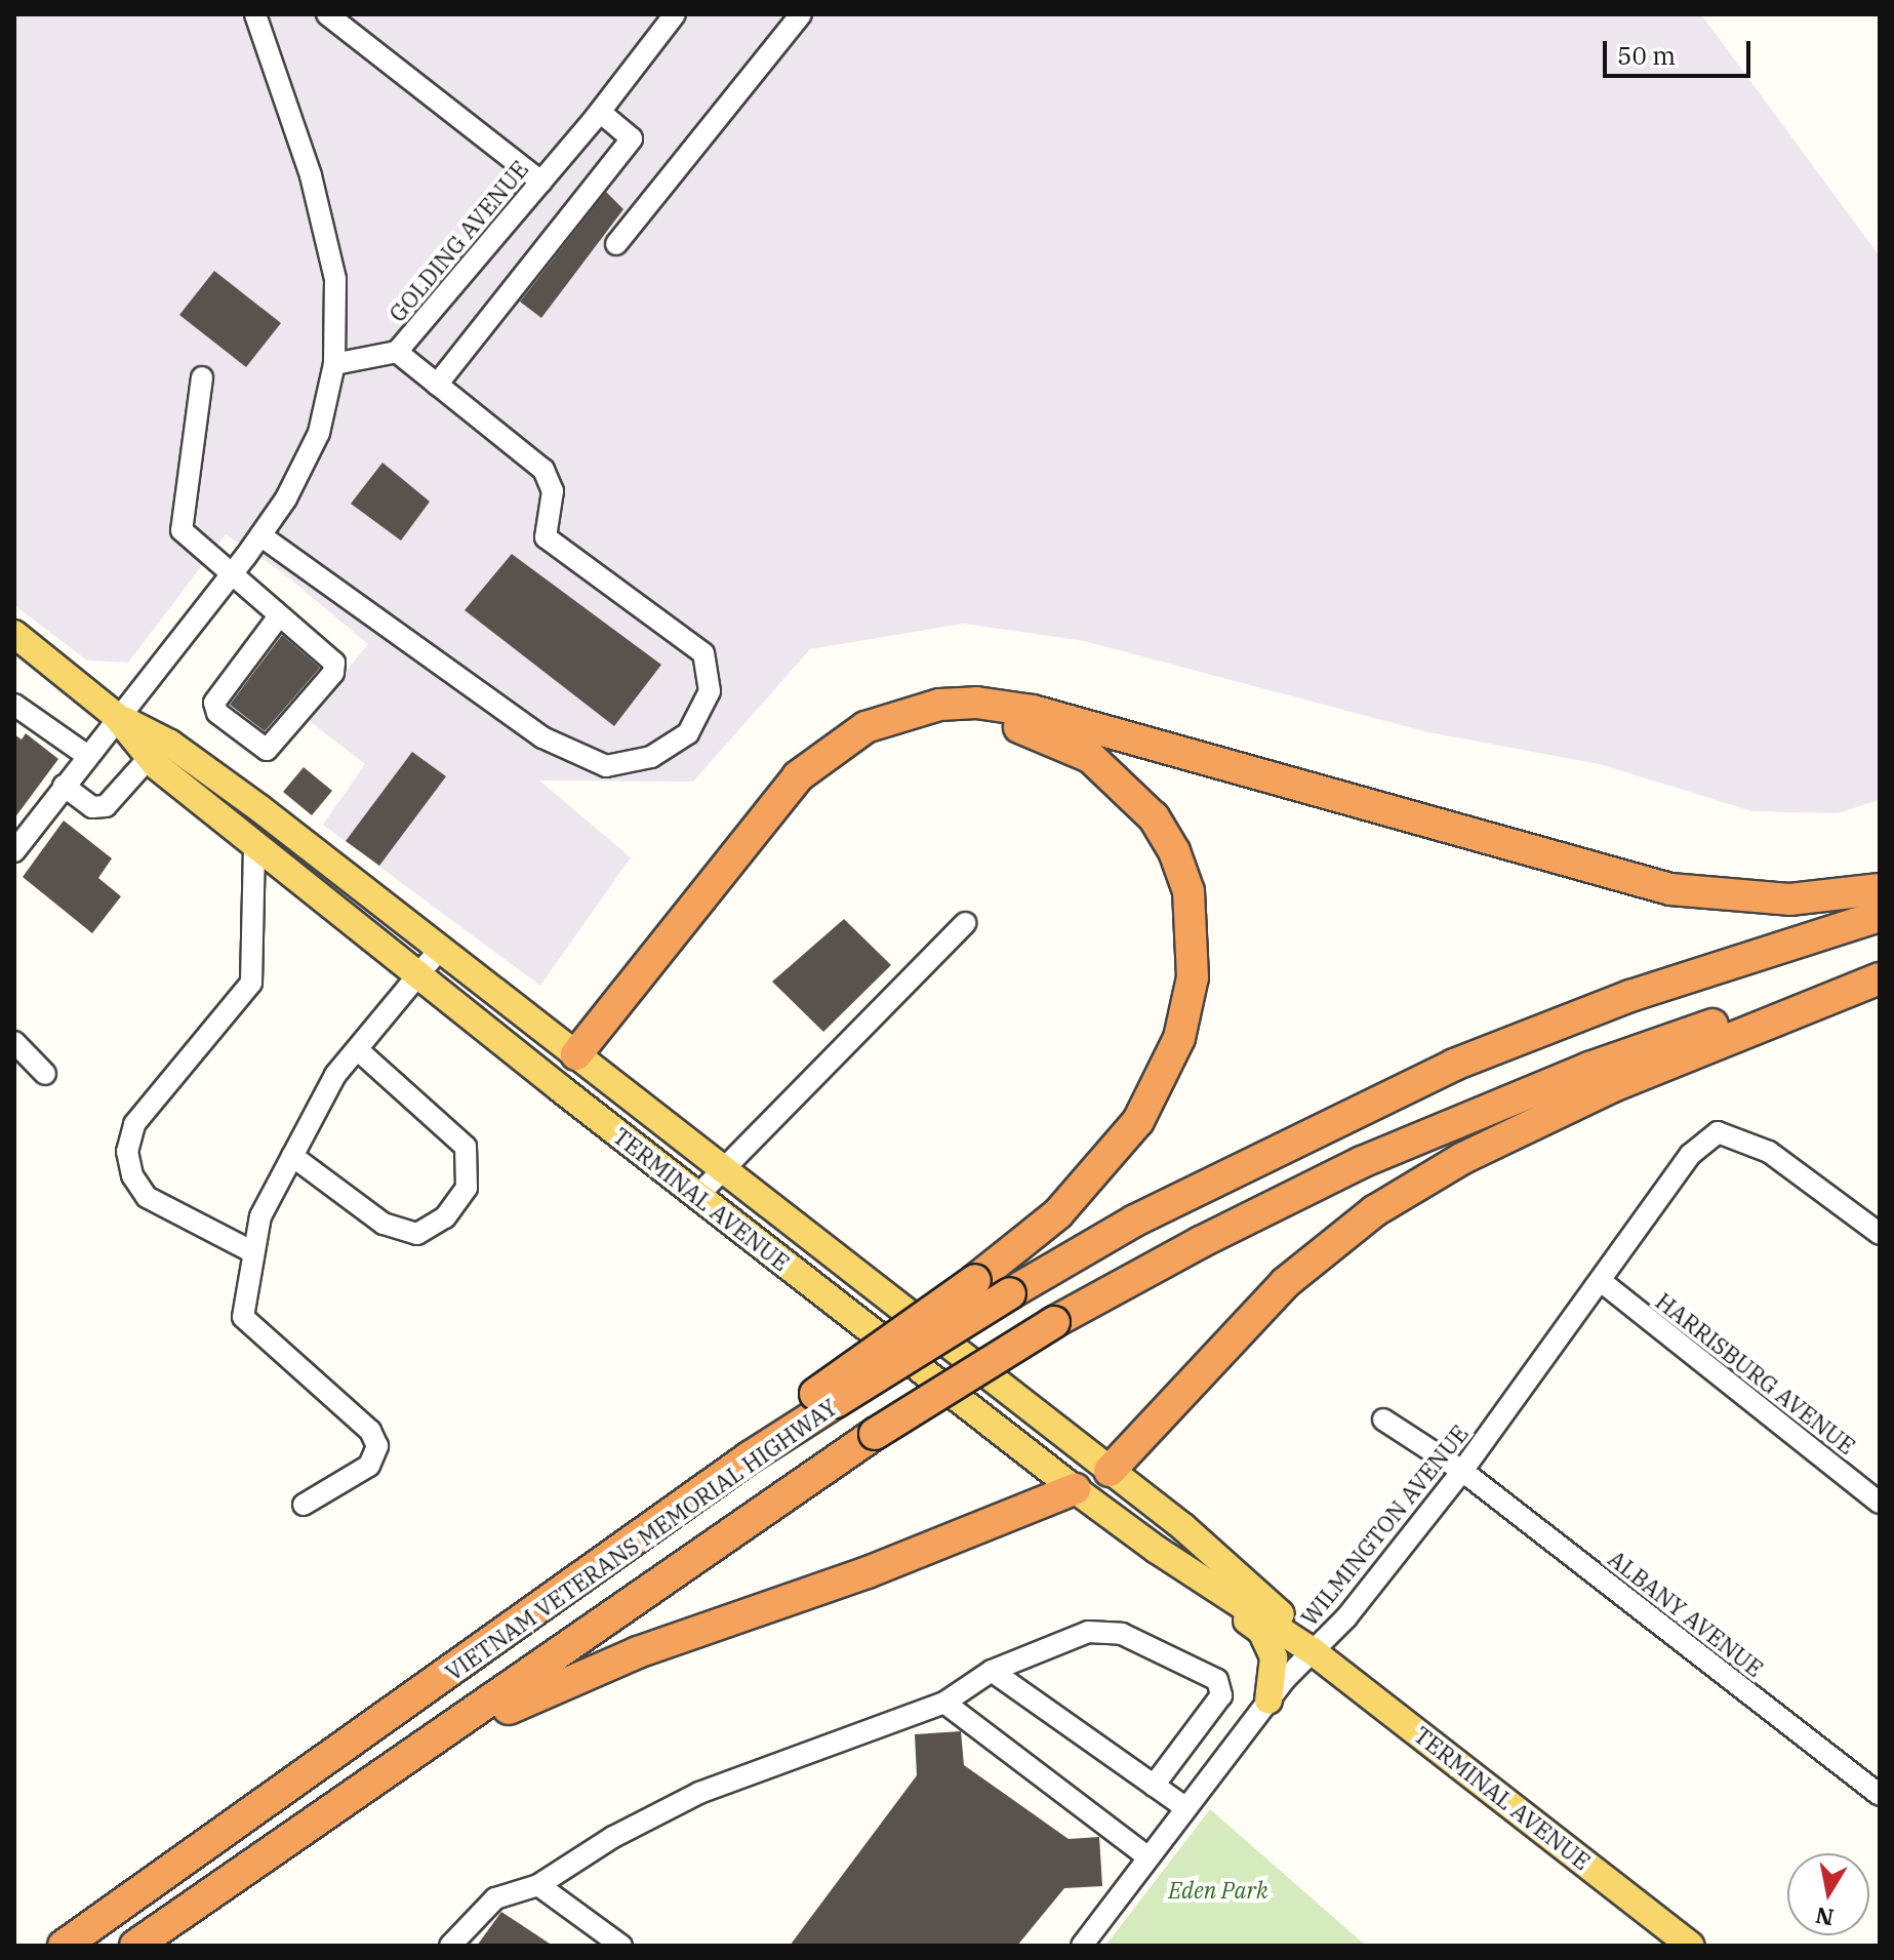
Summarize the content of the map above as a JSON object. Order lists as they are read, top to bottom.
{
  "streets": {
    "highway": ["VIETNAM VETERANS MEMORIAL HIGHWAY"],
    "main road": ["TERMINAL AVENUE"],
    "street": [
      "GOLDING AVENUE",
      "HARRISBURG AVENUE",
      "WILMINGTON AVENUE",
      "ALBANY AVENUE"
    ]
  },
  "crossings": [
    ["TERMINAL AVENUE", "WILMINGTON AVENUE"],
    ["HARRISBURG AVENUE", "WILMINGTON AVENUE"],
    ["WILMINGTON AVENUE", "ALBANY AVENUE"]
  ],
  "parks": ["Eden Park"],
  "scale_bar": "50 m",
  "north": "bottom"
}
